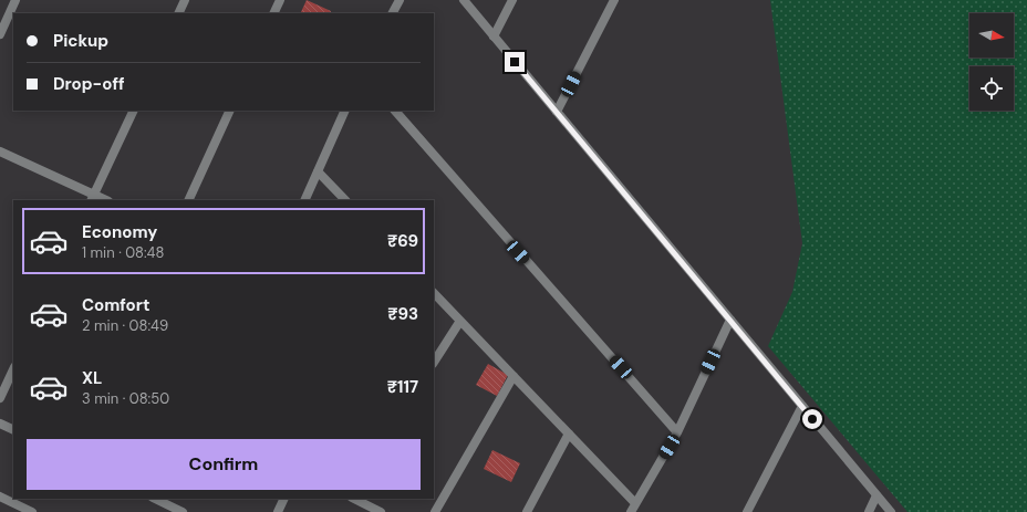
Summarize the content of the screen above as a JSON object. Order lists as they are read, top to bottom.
{
  "north": "right",
  "page": {
    "banner": ["Pickup", "Drop-off"],
    "list": [
      {
        "name": "Economy",
        "note": "1 min · 08:48",
        "value": "₹69"
      },
      {
        "name": "Comfort",
        "note": "2 min · 08:49",
        "value": "₹93"
      },
      {
        "name": "XL",
        "note": "3 min · 08:50",
        "value": "₹117"
      }
    ],
    "buttons": "Confirm"
  }
}
